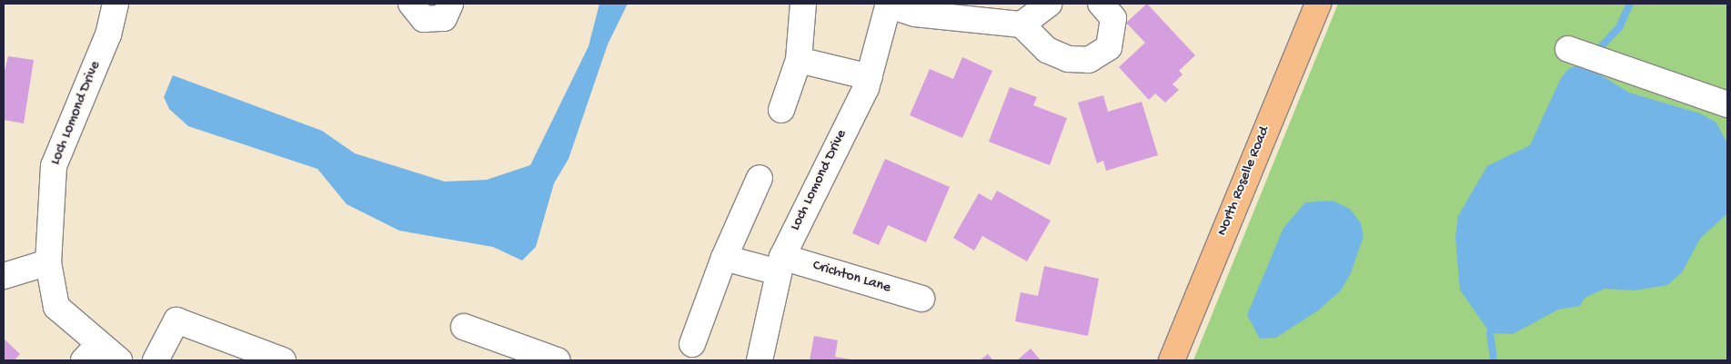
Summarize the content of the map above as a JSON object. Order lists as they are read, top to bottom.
{
  "streets": {
    "main road": ["North Roselle Road"],
    "street": ["Loch Lomond Drive", "Crichton Lane"]
  },
  "crossings": [
    ["Loch Lomond Drive", "Crichton Lane"]
  ]
}
